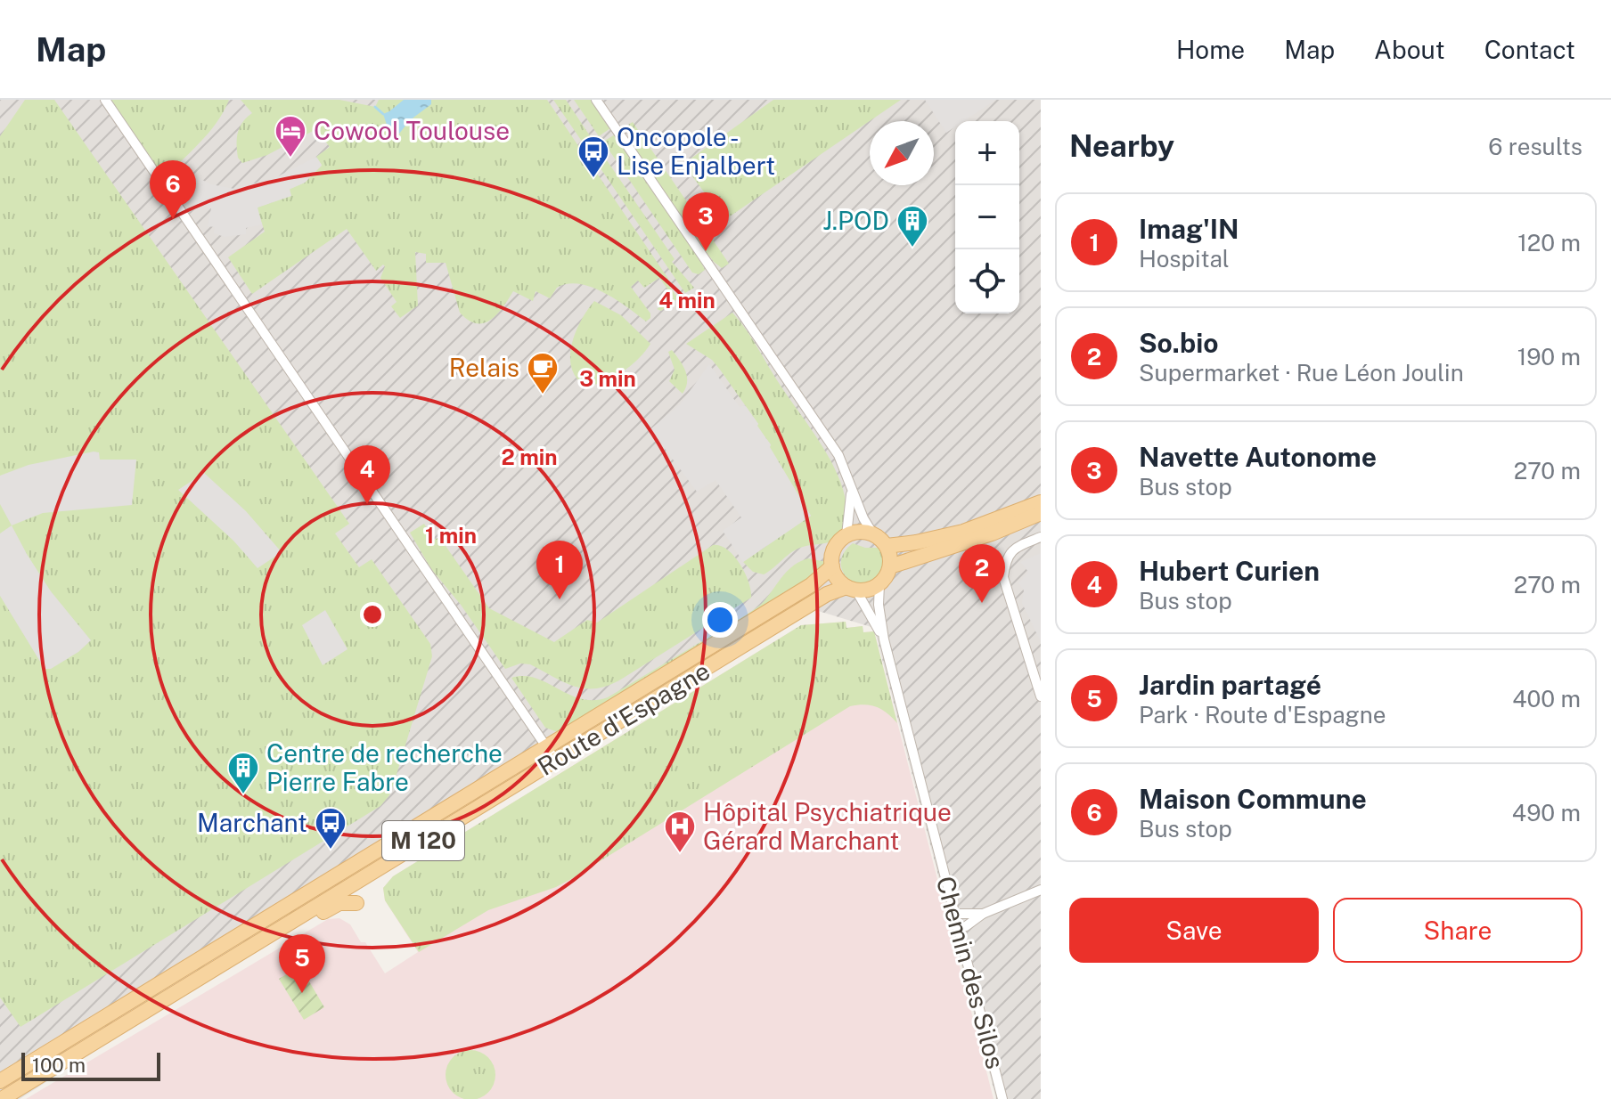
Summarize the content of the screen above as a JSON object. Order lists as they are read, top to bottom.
{
  "streets": {
    "main road": ["Route d'Espagne", "M 120"],
    "street": ["Chemin des Silos"]
  },
  "crossings": [
    ["Route d'Espagne", "Chemin des Silos"]
  ],
  "places": {
    "hotel": ["Cowool Toulouse"],
    "bus stop": ["Oncopole - Lise Enjalbert", "Marchant"],
    "building": ["J.POD", "Centre de recherche Pierre Fabre"],
    "cafe": ["Relais"],
    "hospital": ["Hôpital Psychiatrique Gérard Marchant"]
  },
  "scale_bar": "100 m",
  "north": "bottom left",
  "page": {
    "header": "Map",
    "nav": [
      "Home",
      "Map",
      "About",
      "Contact"
    ],
    "heading": ["Nearby", "6 results"],
    "map_buttons": ["+", "−"],
    "pins": [
      "6",
      "3",
      "4",
      "1",
      "2",
      "5"
    ],
    "list": [
      {
        "mark": "1",
        "name": "Imag'IN",
        "note": "Hospital",
        "value": "120 m"
      },
      {
        "mark": "2",
        "name": "So.bio",
        "note": "Supermarket · Rue Léon Joulin",
        "value": "190 m"
      },
      {
        "mark": "3",
        "name": "Navette Autonome",
        "note": "Bus stop",
        "value": "270 m"
      },
      {
        "mark": "4",
        "name": "Hubert Curien",
        "note": "Bus stop",
        "value": "270 m"
      },
      {
        "mark": "5",
        "name": "Jardin partagé",
        "note": "Park · Route d'Espagne",
        "value": "400 m"
      },
      {
        "mark": "6",
        "name": "Maison Commune",
        "note": "Bus stop",
        "value": "490 m"
      }
    ],
    "buttons": ["Save", "Share"],
    "scale": "100 m"
  },
  "rings": [
    "4 min",
    "3 min",
    "2 min",
    "1 min"
  ]
}
